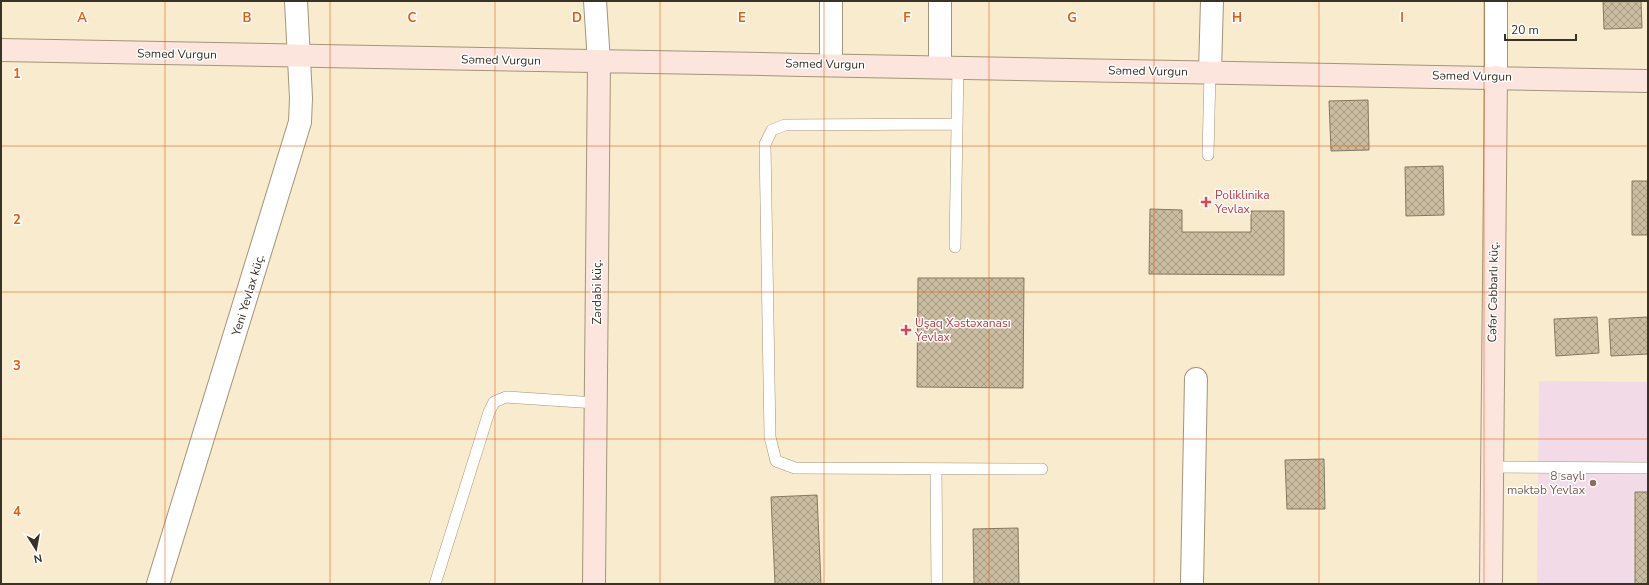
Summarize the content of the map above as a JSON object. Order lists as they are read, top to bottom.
{
  "streets": {
    "street": [
      "Səmed Vurgun",
      "Zərdabi küç.",
      "Cəfər Cəbbarlı küç.",
      "Yeni Yevlax küç."
    ]
  },
  "crossings": [
    ["Səmed Vurgun", "Zərdabi küç."],
    ["Səmed Vurgun", "Cəfər Cəbbarlı küç."],
    ["Səmed Vurgun", "Yeni Yevlax küç."]
  ],
  "places": {
    "health": ["Poliklinika Yevlax", "Uşaq Xəstəxanası Yevlax"],
    "other": ["8 saylı məktəb Yevlax"]
  },
  "scale_bar": "20 m",
  "north": "bottom",
  "grid": {
    "columns": [
      "A",
      "B",
      "C",
      "D",
      "E",
      "F",
      "G",
      "H",
      "I"
    ],
    "rows": [
      "1",
      "2",
      "3",
      "4"
    ]
  }
}
